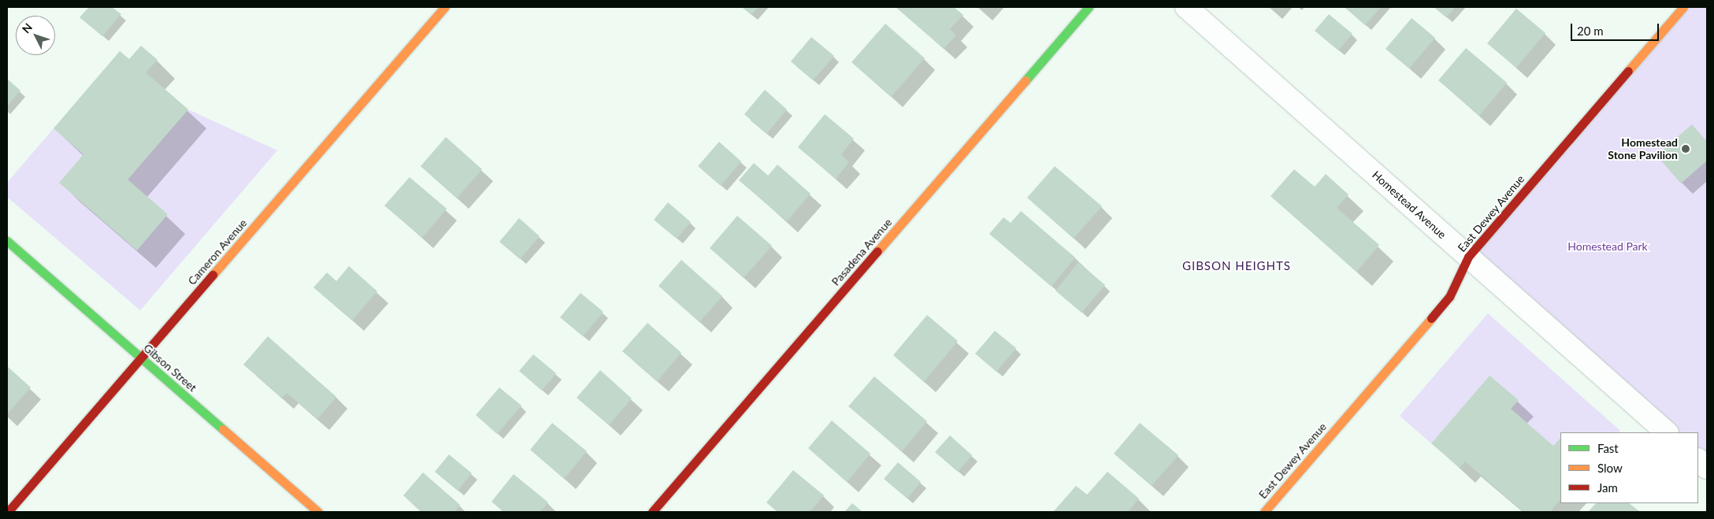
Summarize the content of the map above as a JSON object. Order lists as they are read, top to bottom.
{
  "streets": {
    "street": [
      "Homestead Avenue",
      "East Dewey Avenue",
      "Cameron Avenue",
      "Pasadena Avenue",
      "Gibson Street"
    ]
  },
  "crossings": [
    ["Homestead Avenue", "East Dewey Avenue"],
    ["Cameron Avenue", "Gibson Street"]
  ],
  "districts": ["GIBSON HEIGHTS"],
  "parks": ["Homestead Park"],
  "places": ["Homestead Stone Pavilion"],
  "legend": ["Fast", "Slow", "Jam"],
  "scale_bar": "20 m",
  "north": "top left"
}
